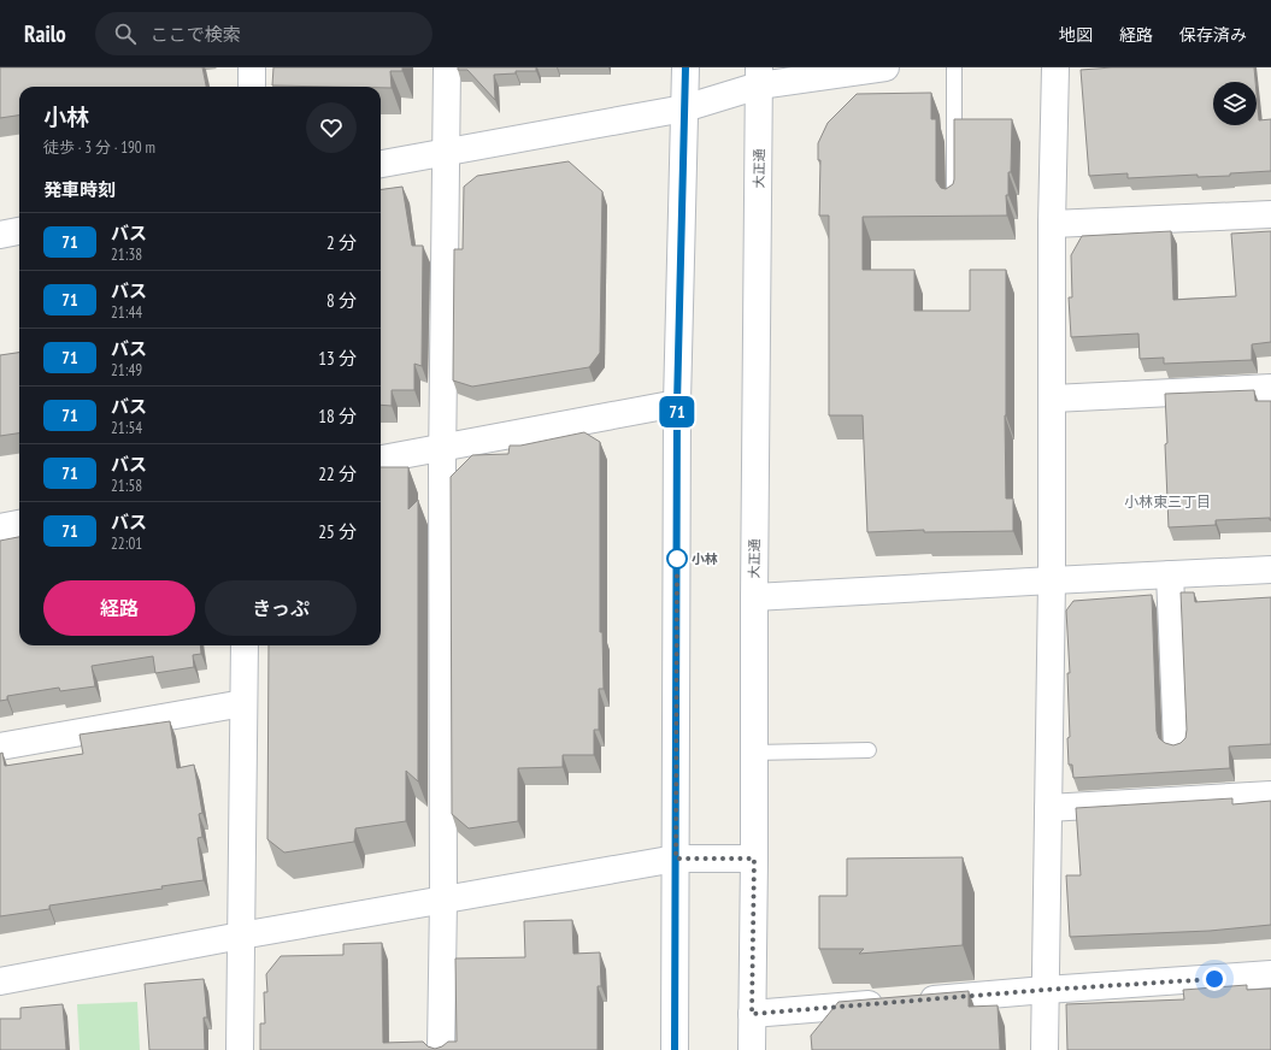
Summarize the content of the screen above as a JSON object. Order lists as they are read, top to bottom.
{
  "streets": {
    "street": ["大正通"]
  },
  "districts": ["小林東三丁目"],
  "places": ["小林"],
  "lines": ["bus line 71"],
  "page": {
    "header": "Railo",
    "search": "ここで検索",
    "nav": ["地図", "経路", "保存済み"],
    "on_map": "71",
    "heading": [
      ["小林", "徒歩 · 3 分 · 190 m"],
      "発車時刻"
    ],
    "list": [
      {
        "mark": "71",
        "name": "バス",
        "note": "21:38",
        "value": "2 分"
      },
      {
        "mark": "71",
        "name": "バス",
        "note": "21:44",
        "value": "8 分"
      },
      {
        "mark": "71",
        "name": "バス",
        "note": "21:49",
        "value": "13 分"
      },
      {
        "mark": "71",
        "name": "バス",
        "note": "21:54",
        "value": "18 分"
      },
      {
        "mark": "71",
        "name": "バス",
        "note": "21:58",
        "value": "22 分"
      },
      {
        "mark": "71",
        "name": "バス",
        "note": "22:01",
        "value": "25 分"
      }
    ],
    "buttons": ["経路", "きっぷ"]
  }
}
